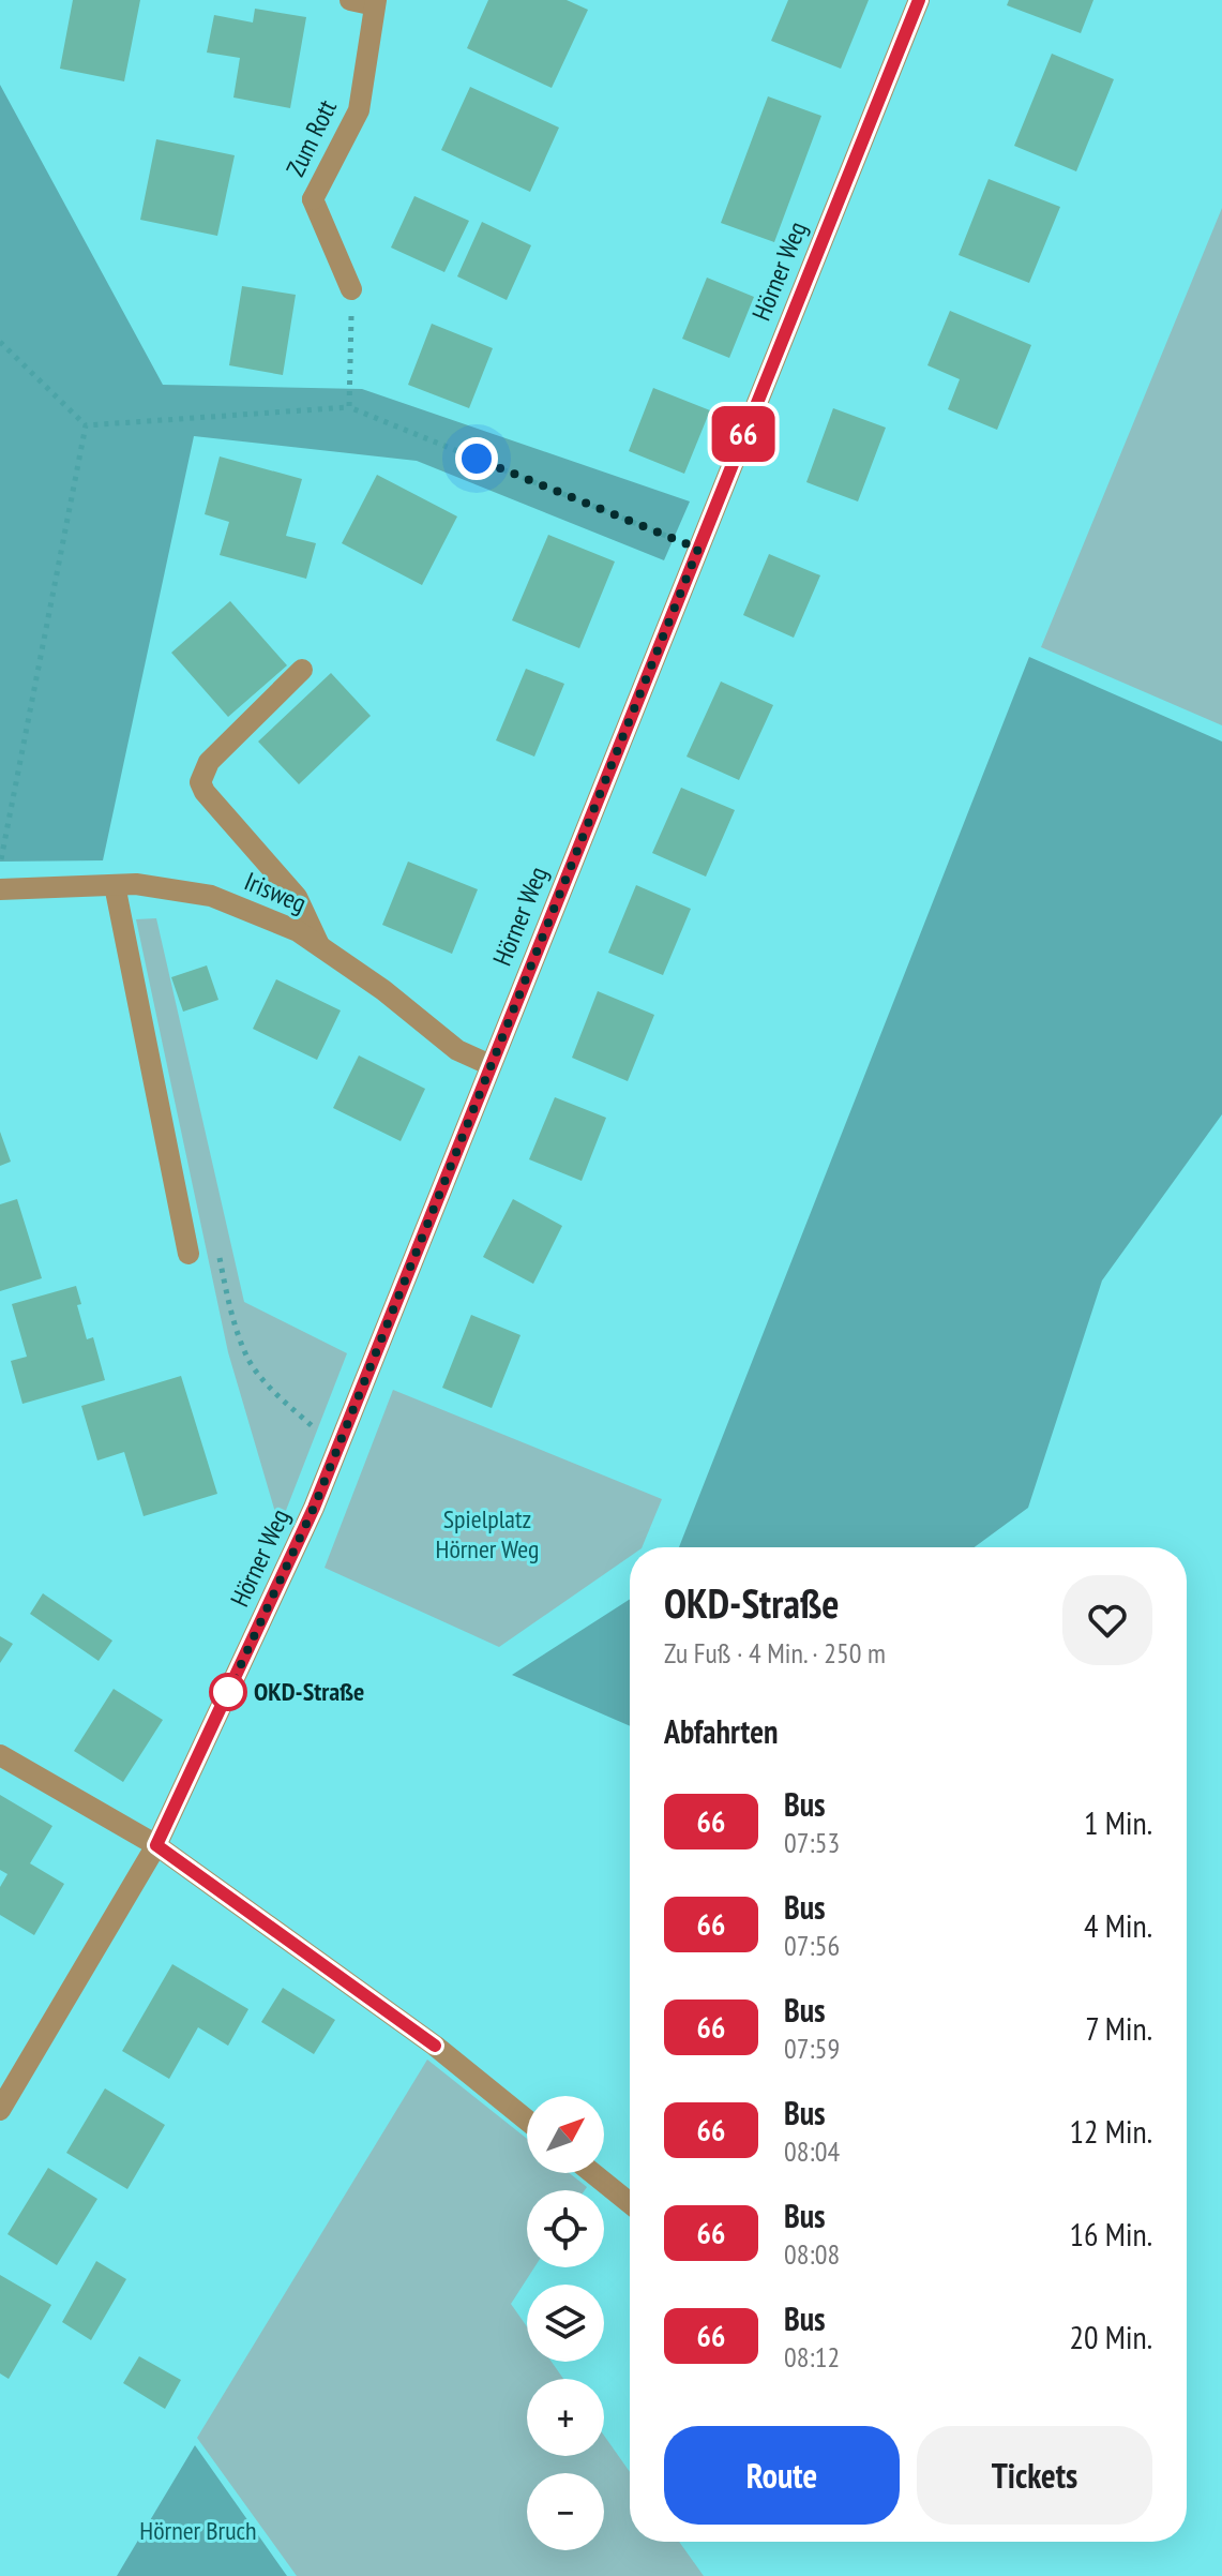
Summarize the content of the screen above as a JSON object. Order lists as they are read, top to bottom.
{
  "streets": {
    "street": ["Zum Rott", "Hörner Weg", "Irisweg"]
  },
  "crossings": [
    ["Hörner Weg", "Irisweg"]
  ],
  "parks": ["Spielplatz Hörner Weg", "Hörner Bruch"],
  "places": ["OKD-Straße"],
  "lines": ["bus line 66"],
  "north": "top right",
  "page": {
    "on_map": "66",
    "heading": [
      ["OKD-Straße", "Zu Fuß · 4 Min. · 250 m"],
      "Abfahrten"
    ],
    "list": [
      {
        "mark": "66",
        "name": "Bus",
        "note": "07:53",
        "value": "1 Min."
      },
      {
        "mark": "66",
        "name": "Bus",
        "note": "07:56",
        "value": "4 Min."
      },
      {
        "mark": "66",
        "name": "Bus",
        "note": "07:59",
        "value": "7 Min."
      },
      {
        "mark": "66",
        "name": "Bus",
        "note": "08:04",
        "value": "12 Min."
      },
      {
        "mark": "66",
        "name": "Bus",
        "note": "08:08",
        "value": "16 Min."
      },
      {
        "mark": "66",
        "name": "Bus",
        "note": "08:12",
        "value": "20 Min."
      }
    ],
    "map_buttons": ["+", "−"],
    "buttons": ["Route", "Tickets"]
  }
}
